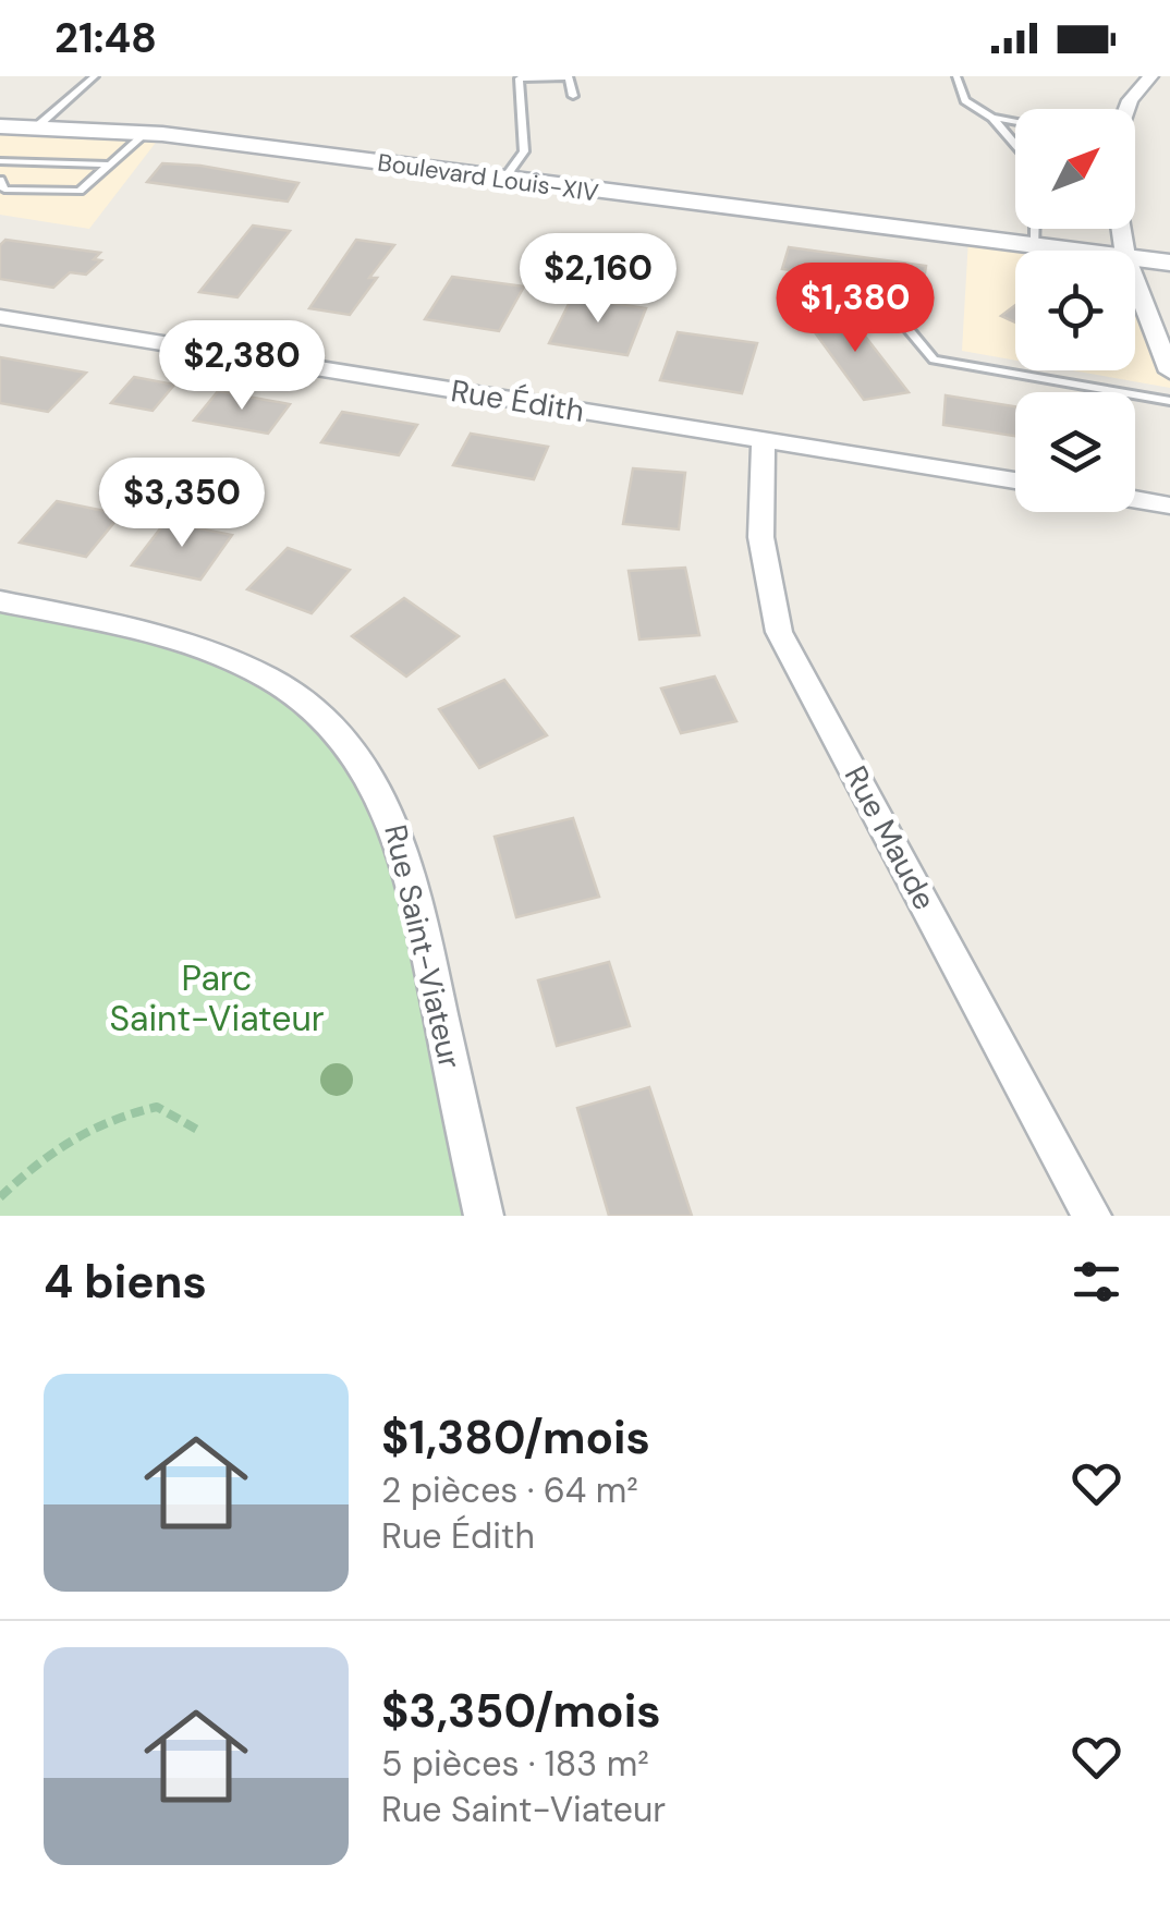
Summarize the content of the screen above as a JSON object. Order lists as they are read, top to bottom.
{
  "streets": {
    "main road": ["Boulevard Louis-XIV"],
    "street": ["Rue Édith", "Rue Maude", "Rue Saint-Viateur"]
  },
  "crossings": [
    ["Rue Édith", "Rue Maude"]
  ],
  "parks": ["Parc Saint-Viateur"],
  "north": "top right",
  "page": {
    "status": "21:48",
    "price": [
      "$2,160",
      "$1,380",
      "$2,380",
      "$3,350"
    ],
    "heading": "4 biens",
    "list": [
      {
        "name": "$1,380/mois",
        "note": "2 pièces · 64 m² · Rue Édith"
      },
      {
        "name": "$3,350/mois",
        "note": "5 pièces · 183 m² · Rue Saint-Viateur"
      }
    ]
  }
}
